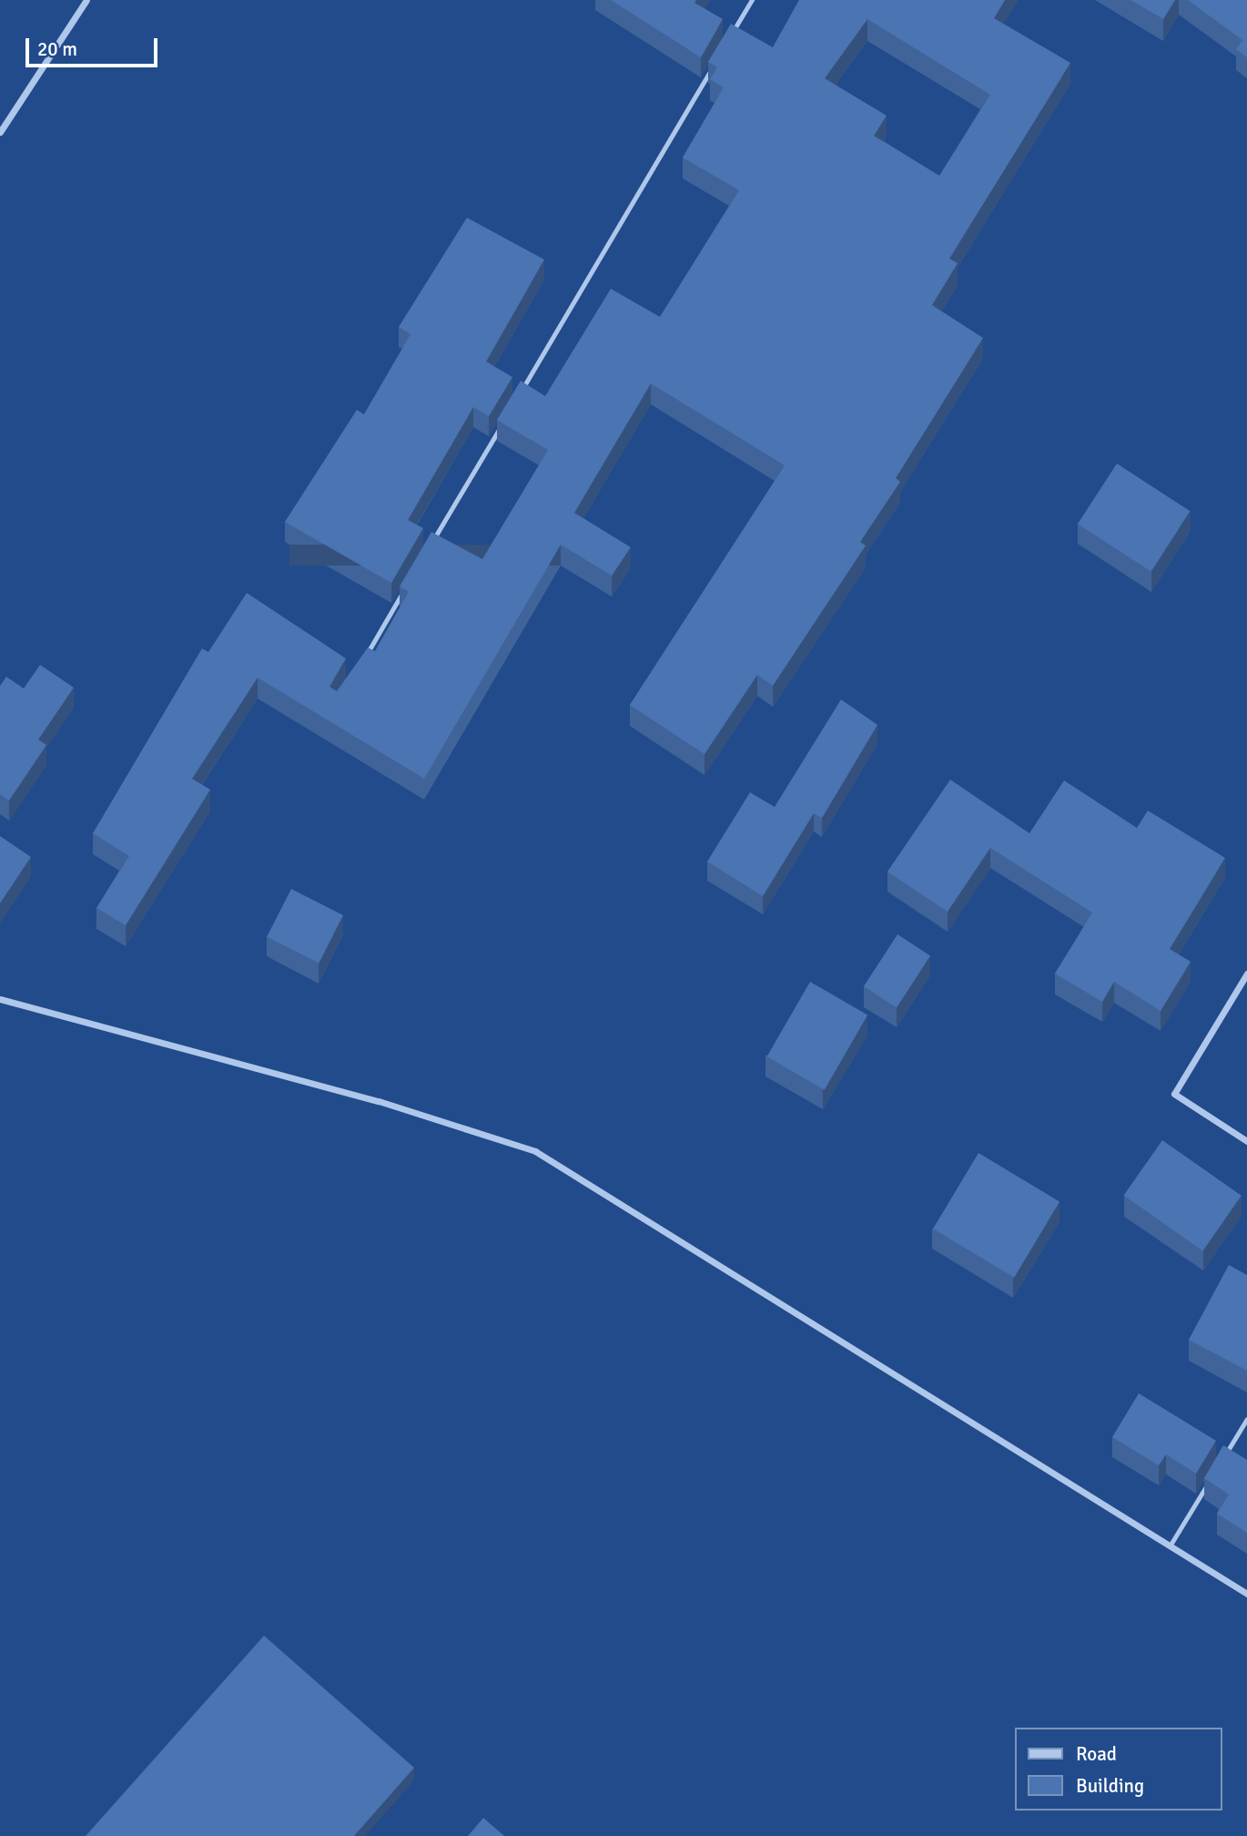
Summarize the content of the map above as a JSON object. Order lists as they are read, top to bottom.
{
  "legend": ["Road", "Building"],
  "scale_bar": "20 m"
}
